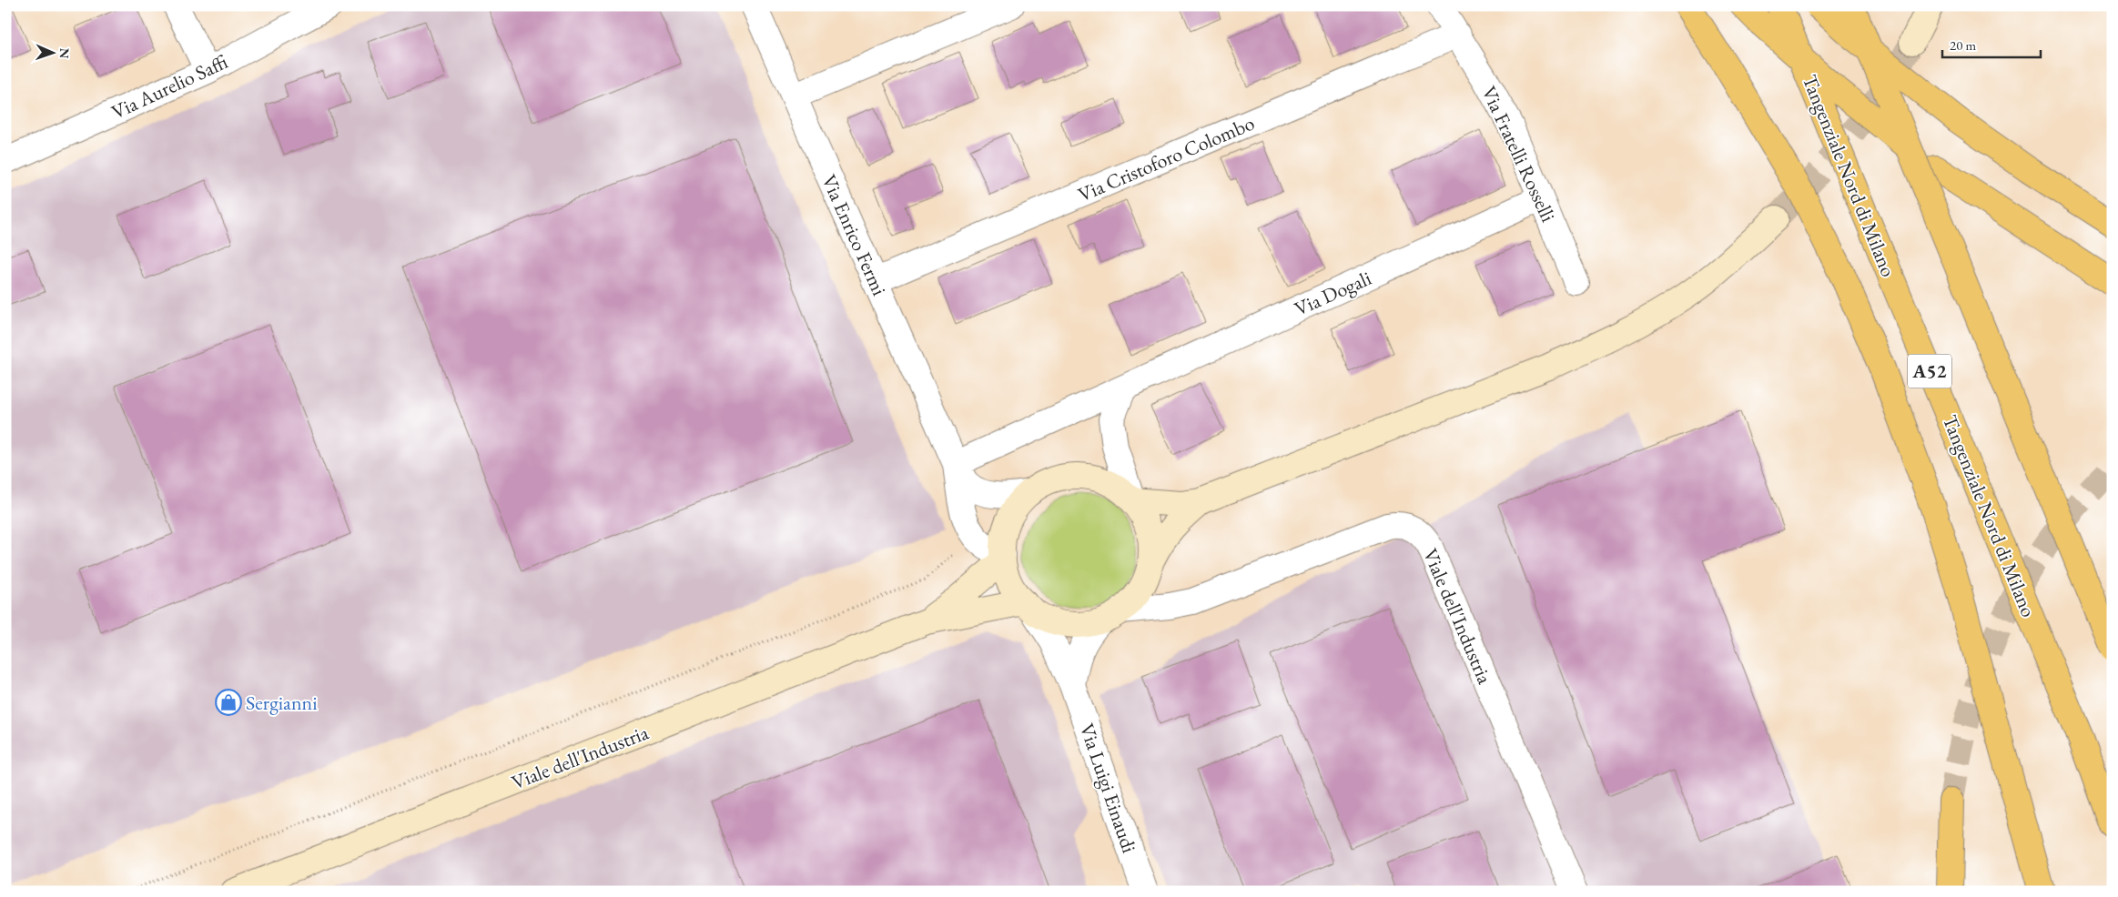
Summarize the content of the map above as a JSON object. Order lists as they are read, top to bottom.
{
  "streets": {
    "highway": ["Tangenziale Nord di Milano", "A52"],
    "street": [
      "Via Aurelio Saffi",
      "Via Fratelli Rosselli",
      "Via Cristoforo Colombo",
      "Via Enrico Fermi",
      "Via Dogali",
      "Viale dell'Industria",
      "Via Luigi Einaudi"
    ]
  },
  "crossings": [
    ["Via Fratelli Rosselli", "Via Cristoforo Colombo"],
    ["Via Fratelli Rosselli", "Via Dogali"],
    ["Via Cristoforo Colombo", "Via Enrico Fermi"],
    ["Via Enrico Fermi", "Via Dogali"],
    ["Via Enrico Fermi", "Viale dell'Industria"],
    ["Via Enrico Fermi", "Via Luigi Einaudi"],
    ["Viale dell'Industria", "Via Luigi Einaudi"]
  ],
  "places": {
    "shop": ["Sergianni"]
  },
  "scale_bar": "20 m",
  "north": "right"
}
